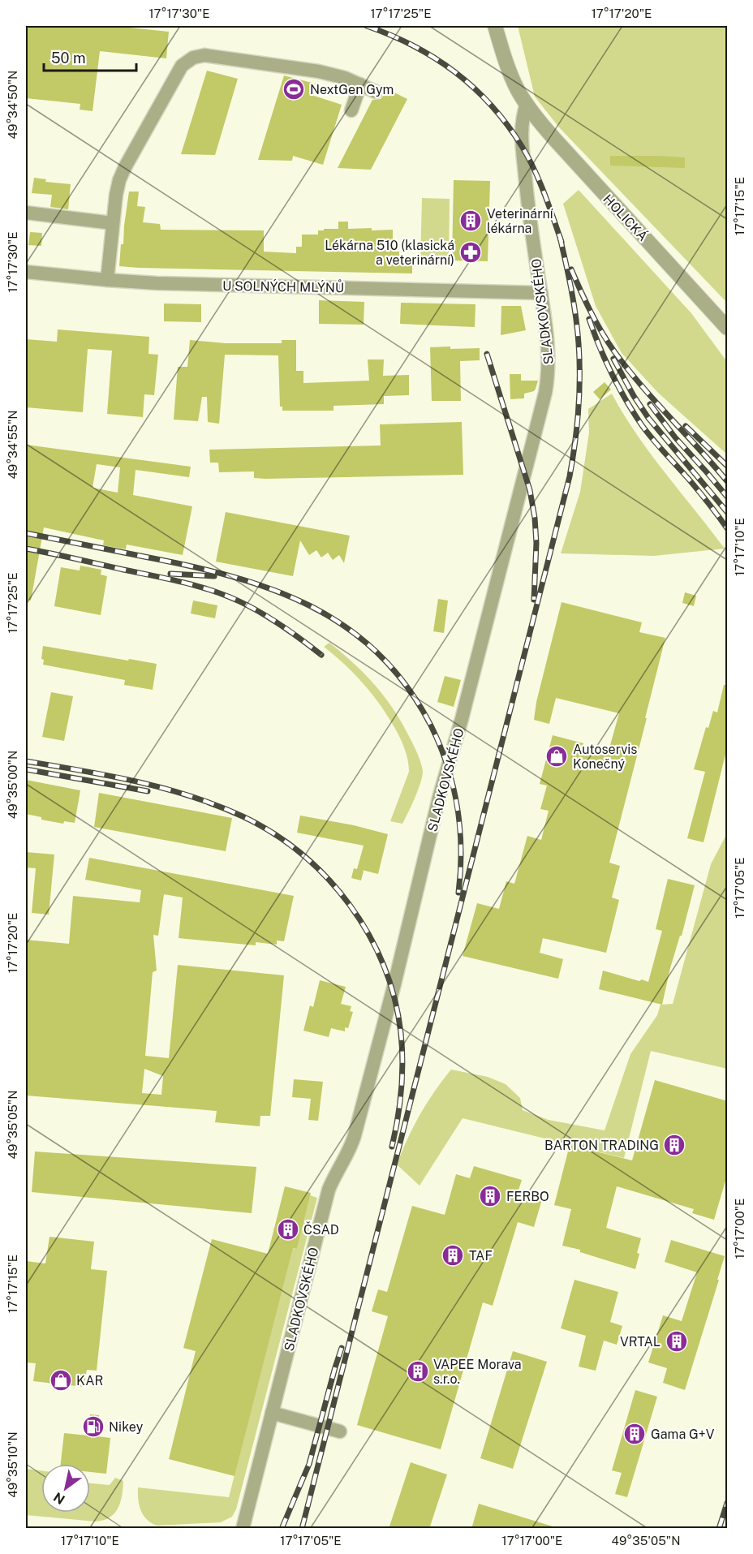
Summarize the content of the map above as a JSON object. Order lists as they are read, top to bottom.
{
  "streets": {
    "street": ["HOLICKÁ", "U SOLNÝCH MLÝNŮ", "SLADKOVSKÉHO"]
  },
  "crossings": [
    ["HOLICKÁ", "SLADKOVSKÉHO"],
    ["U SOLNÝCH MLÝNŮ", "SLADKOVSKÉHO"]
  ],
  "places": {
    "sports": ["NextGen Gym"],
    "building": [
      "Veterinární lékárna",
      "BARTON TRADING",
      "FERBO",
      "ČSAD",
      "TAF",
      "VRTAL",
      "VAPEE Morava s.r.o.",
      "Gama G+V"
    ],
    "pharmacy": ["Lékárna 510 (klasická a veterinární)"],
    "shop": ["Autoservis Konečný", "KAR"],
    "fuel station": ["Nikey"]
  },
  "scale_bar": "50 m",
  "north": "bottom left",
  "coordinates": [
    "17°17'30\"E",
    "17°17'25\"E",
    "17°17'20\"E",
    "49°34'50\"N",
    "17°17'15\"E",
    "49°34'55\"N",
    "17°17'10\"E",
    "49°35'00\"N",
    "17°17'05\"E",
    "49°35'05\"N",
    "17°17'00\"E",
    "49°35'10\"N"
  ]
}
